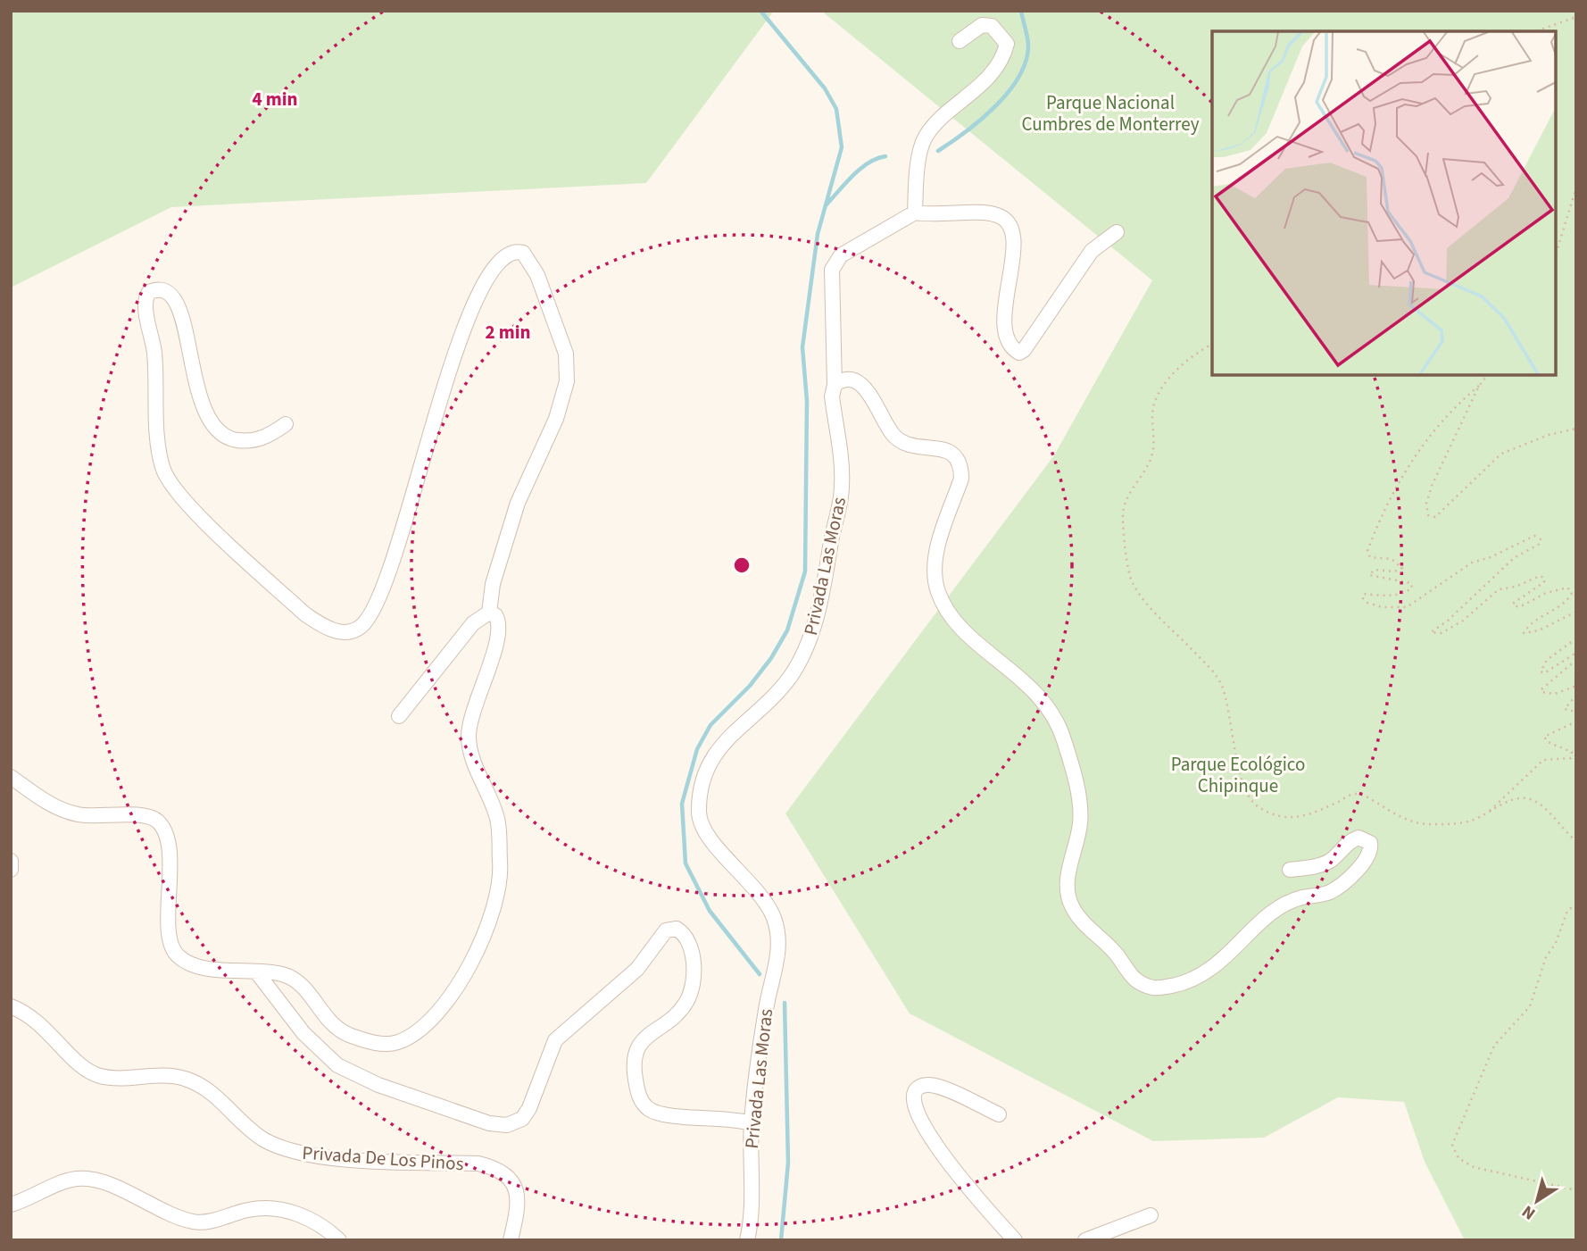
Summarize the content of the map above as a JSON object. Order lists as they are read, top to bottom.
{
  "streets": {
    "street": ["Privada Las Moras", "Privada De Los Pinos"]
  },
  "parks": ["Parque Nacional Cumbres de Monterrey", "Parque Ecológico Chipinque"],
  "north": "bottom left",
  "rings": ["4 min", "2 min"]
}
